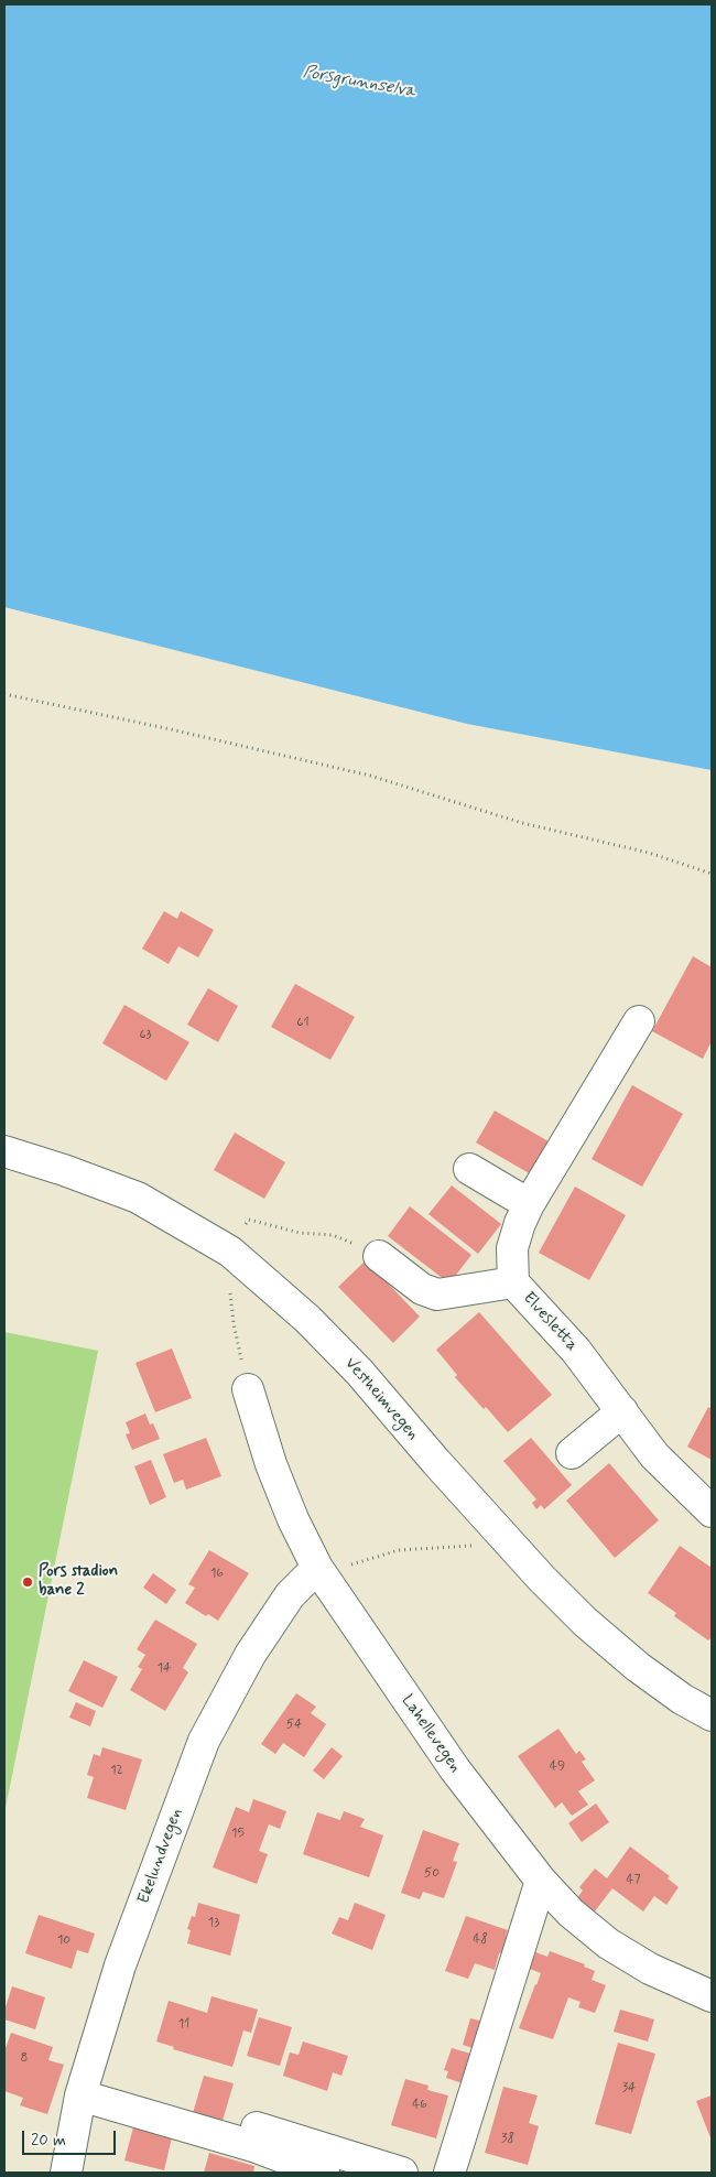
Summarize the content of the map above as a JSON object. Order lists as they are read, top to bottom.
{
  "streets": {
    "street": [
      "Elvesletta",
      "Vestheimvegen",
      "Lahellevegen",
      "Ekelundvegen"
    ]
  },
  "crossings": [
    ["Lahellevegen", "Ekelundvegen"]
  ],
  "water": ["Porsgrunnselva"],
  "places": ["Pors stadion bane 2"],
  "house_numbers": [
    "61",
    "63",
    "16",
    "14",
    "54",
    "49",
    "12",
    "15",
    "50",
    "47",
    "13",
    "48",
    "10",
    "11",
    "8",
    "34",
    "46",
    "38"
  ],
  "scale_bar": "20 m"
}
